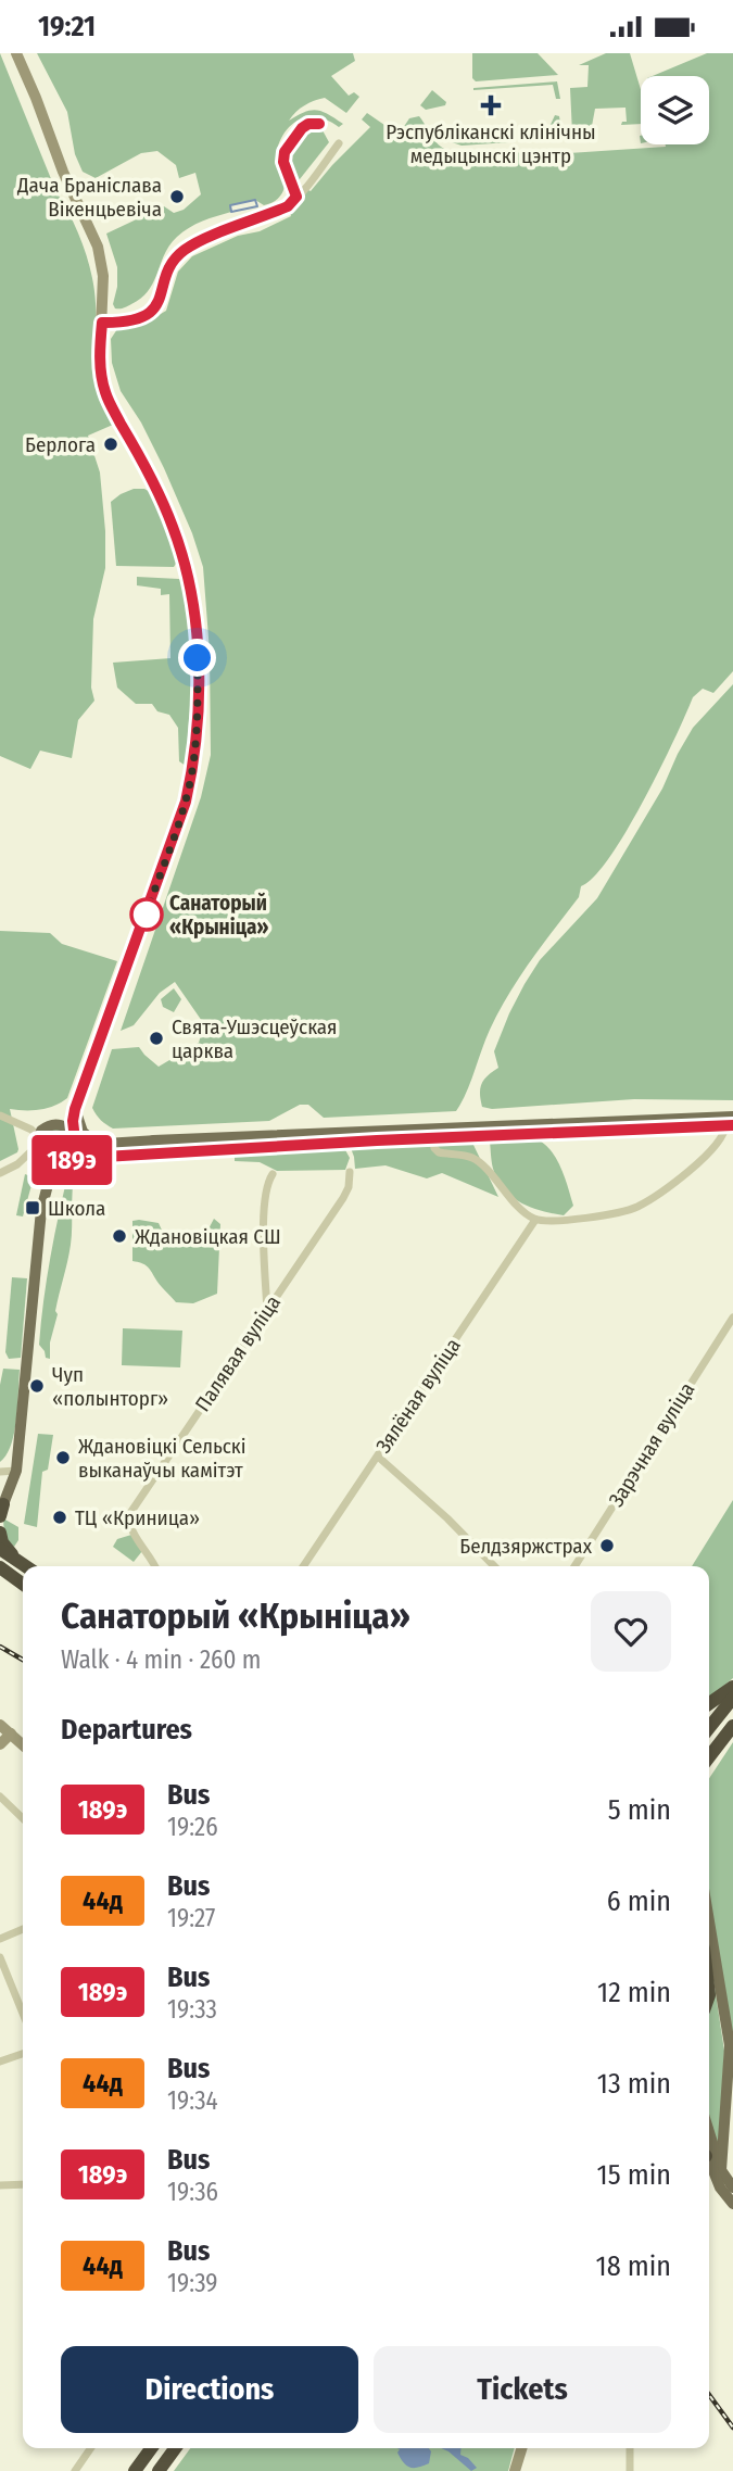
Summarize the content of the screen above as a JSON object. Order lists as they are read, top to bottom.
{
  "streets": {
    "street": ["Палявая вуліца", "Зялёная вуліца", "Зарэчная вуліца"]
  },
  "places": {
    "health": ["Рэспубліканскі клінічны медыцынскі цэнтр"],
    "other": [
      "Дача Браніслава Вікенцьевіча",
      "Берлога",
      "Санаторый «Крыніца»",
      "Свята-Ушэсцеўская царква",
      "Ждановіцкая СШ",
      "Чуп «полынторг»",
      "Ждановіцкі Сельскі выканаўчы камітэт",
      "ТЦ «Криница»",
      "Белдзяржстрах"
    ],
    "transit": ["Школа"]
  },
  "lines": ["bus line 189э"],
  "page": {
    "status": "19:21",
    "on_map": "189э",
    "heading": [
      ["Санаторый «Крыніца»", "Walk · 4 min · 260 m"],
      "Departures"
    ],
    "list": [
      {
        "mark": "189э",
        "name": "Bus",
        "note": "19:26",
        "value": "5 min"
      },
      {
        "mark": "44д",
        "name": "Bus",
        "note": "19:27",
        "value": "6 min"
      },
      {
        "mark": "189э",
        "name": "Bus",
        "note": "19:33",
        "value": "12 min"
      },
      {
        "mark": "44д",
        "name": "Bus",
        "note": "19:34",
        "value": "13 min"
      },
      {
        "mark": "189э",
        "name": "Bus",
        "note": "19:36",
        "value": "15 min"
      },
      {
        "mark": "44д",
        "name": "Bus",
        "note": "19:39",
        "value": "18 min"
      }
    ],
    "buttons": ["Directions", "Tickets"]
  }
}
